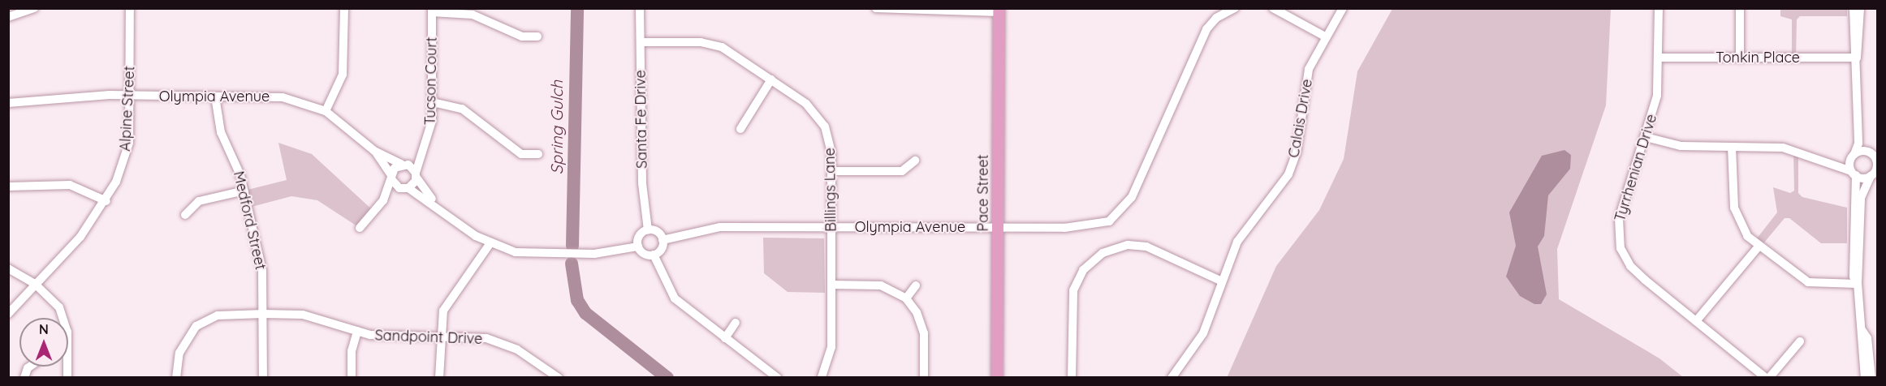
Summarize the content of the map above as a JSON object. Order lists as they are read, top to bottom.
{
  "streets": {
    "main road": ["Pace Street"],
    "street": [
      "Tonkin Place",
      "Tucson Court",
      "Olympia Avenue",
      "Alpine Street",
      "Calais Drive",
      "Santa Fe Drive",
      "Tyrrhenian Drive",
      "Billings Lane",
      "Medford Street",
      "Sandpoint Drive"
    ]
  },
  "crossings": [
    ["Tonkin Place", "Tyrrhenian Drive"],
    ["Tucson Court", "Olympia Avenue"],
    ["Olympia Avenue", "Alpine Street"],
    ["Olympia Avenue", "Santa Fe Drive"],
    ["Olympia Avenue", "Billings Lane"],
    ["Olympia Avenue", "Pace Street"],
    ["Olympia Avenue", "Medford Street"],
    ["Santa Fe Drive", "Billings Lane"],
    ["Medford Street", "Sandpoint Drive"]
  ],
  "water": ["Spring Gulch"],
  "north": "top"
}
